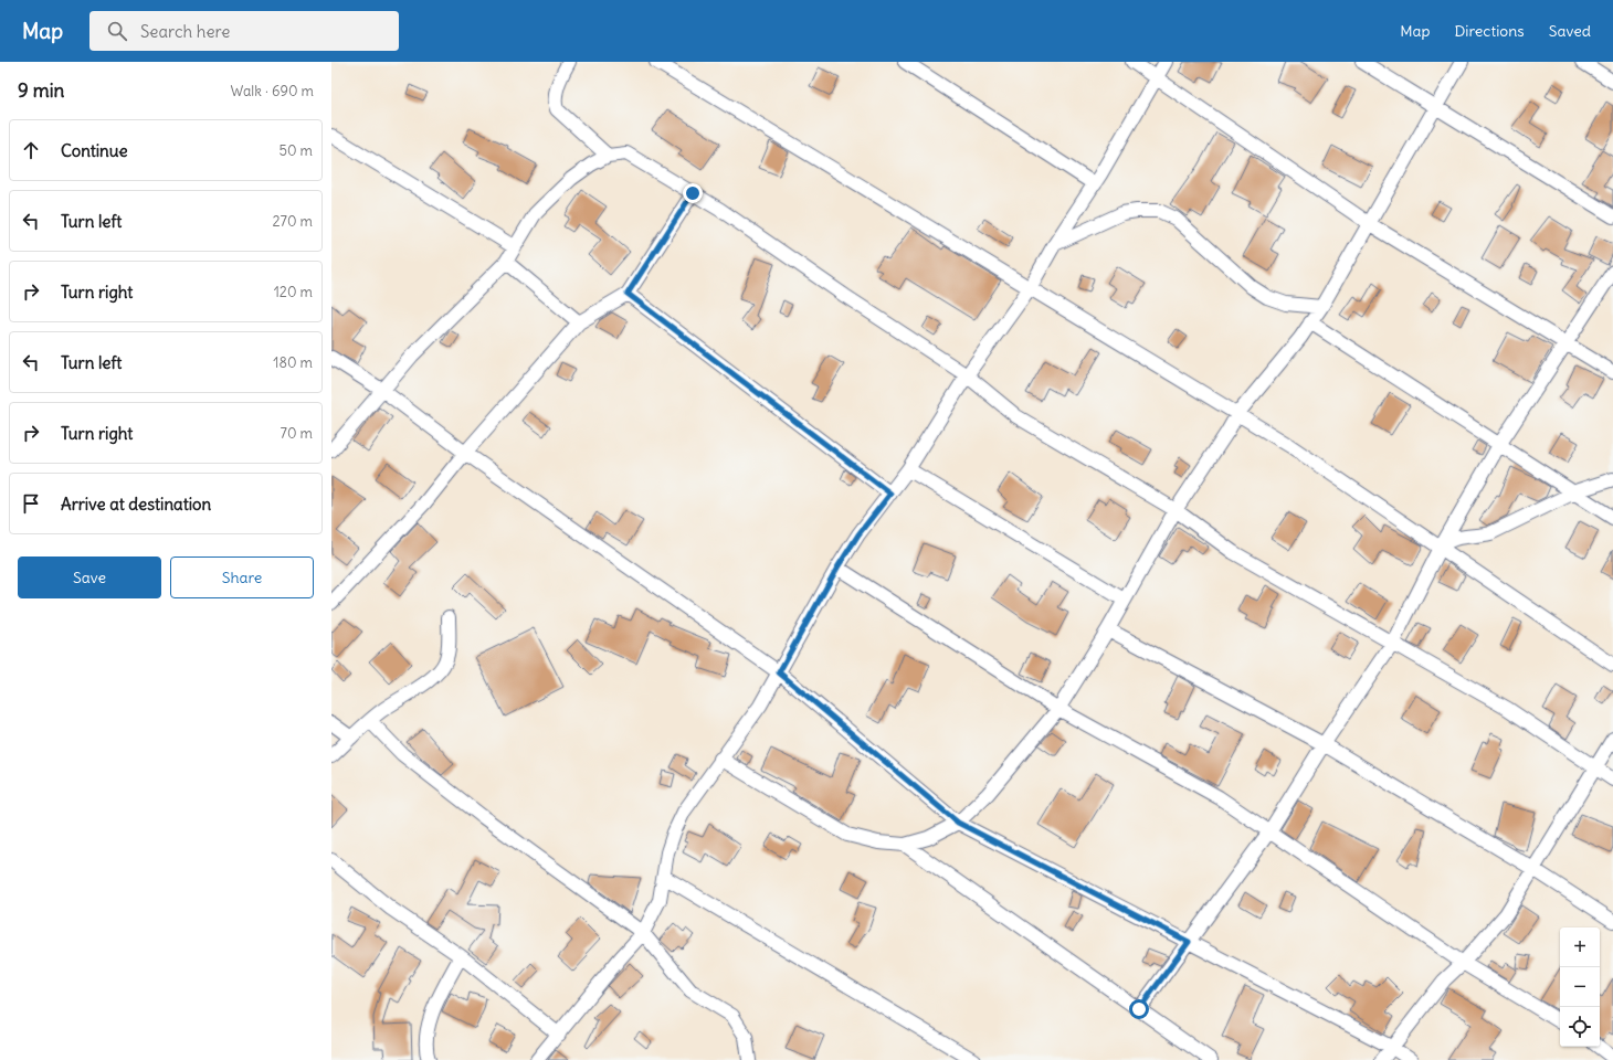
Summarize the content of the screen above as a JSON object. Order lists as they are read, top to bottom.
{
  "page": {
    "header": "Map",
    "search": "Search here",
    "nav": ["Map", "Directions", "Saved"],
    "heading": ["9 min", "Walk · 690 m"],
    "list": [
      ["Continue", "50 m"],
      ["Turn left", "270 m"],
      ["Turn right", "120 m"],
      ["Turn left", "180 m"],
      ["Turn right", "70 m"],
      "Arrive at destination"
    ],
    "buttons": ["Save", "Share"],
    "map_buttons": ["+", "−"]
  }
}
